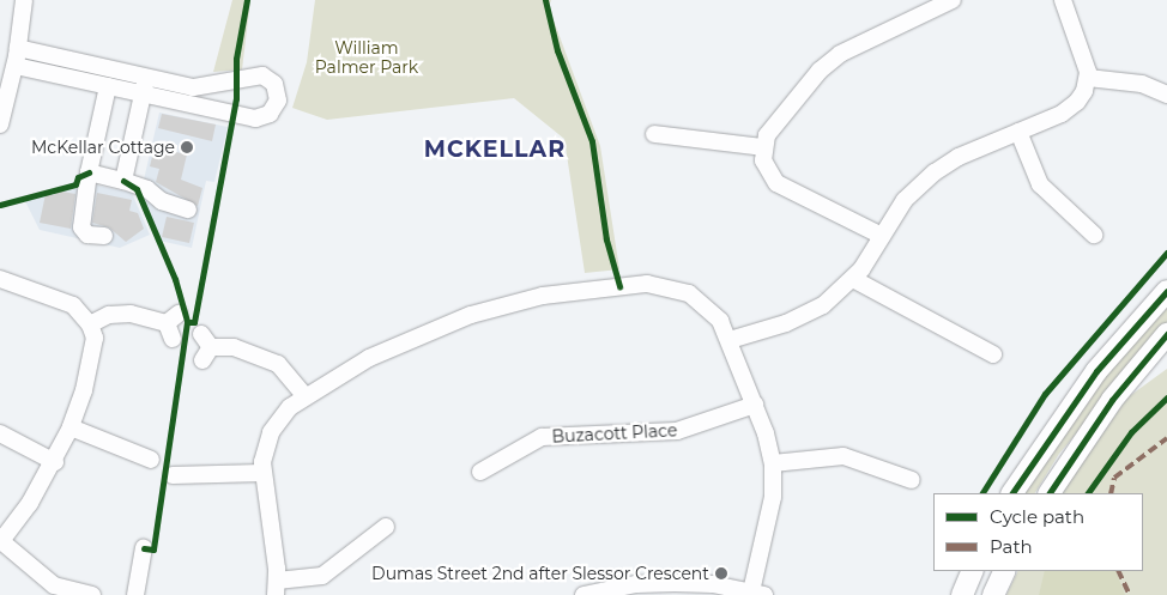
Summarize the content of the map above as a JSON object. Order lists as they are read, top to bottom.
{
  "streets": {
    "street": ["Buzacott Place"]
  },
  "districts": ["MCKELLAR"],
  "parks": ["William Palmer Park"],
  "places": ["McKellar Cottage", "Dumas Street 2nd after Slessor Crescent"],
  "legend": ["Cycle path", "Path"]
}
